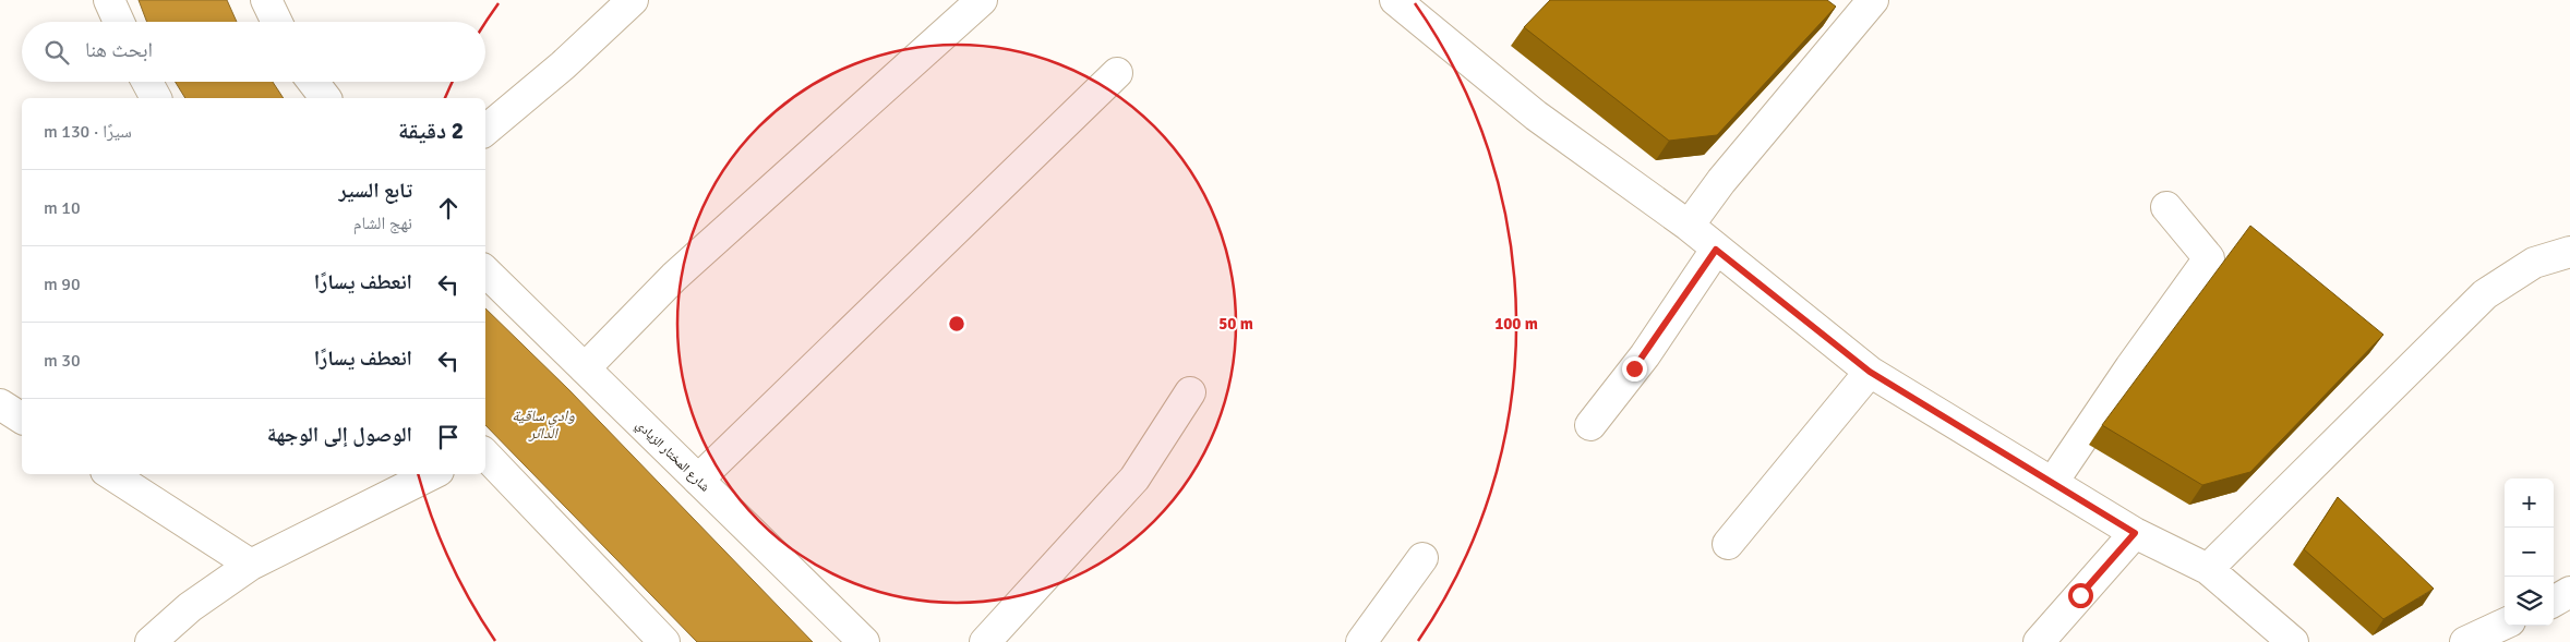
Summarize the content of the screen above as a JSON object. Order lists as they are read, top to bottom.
{
  "streets": {
    "street": ["شارع المختار الزيادي"]
  },
  "water": ["وادي ساقية الدائر"],
  "page": {
    "search": "ابحث هنا",
    "heading": ["2 دقيقة", "سيرًا · 130 m"],
    "list": [
      ["تابع السير", "نهج الشام", "10 m"],
      ["انعطف يسارًا", "90 m"],
      ["انعطف يسارًا", "30 m"],
      "الوصول إلى الوجهة"
    ],
    "map_buttons": ["+", "−"]
  },
  "rings": ["50 m", "100 m"]
}
